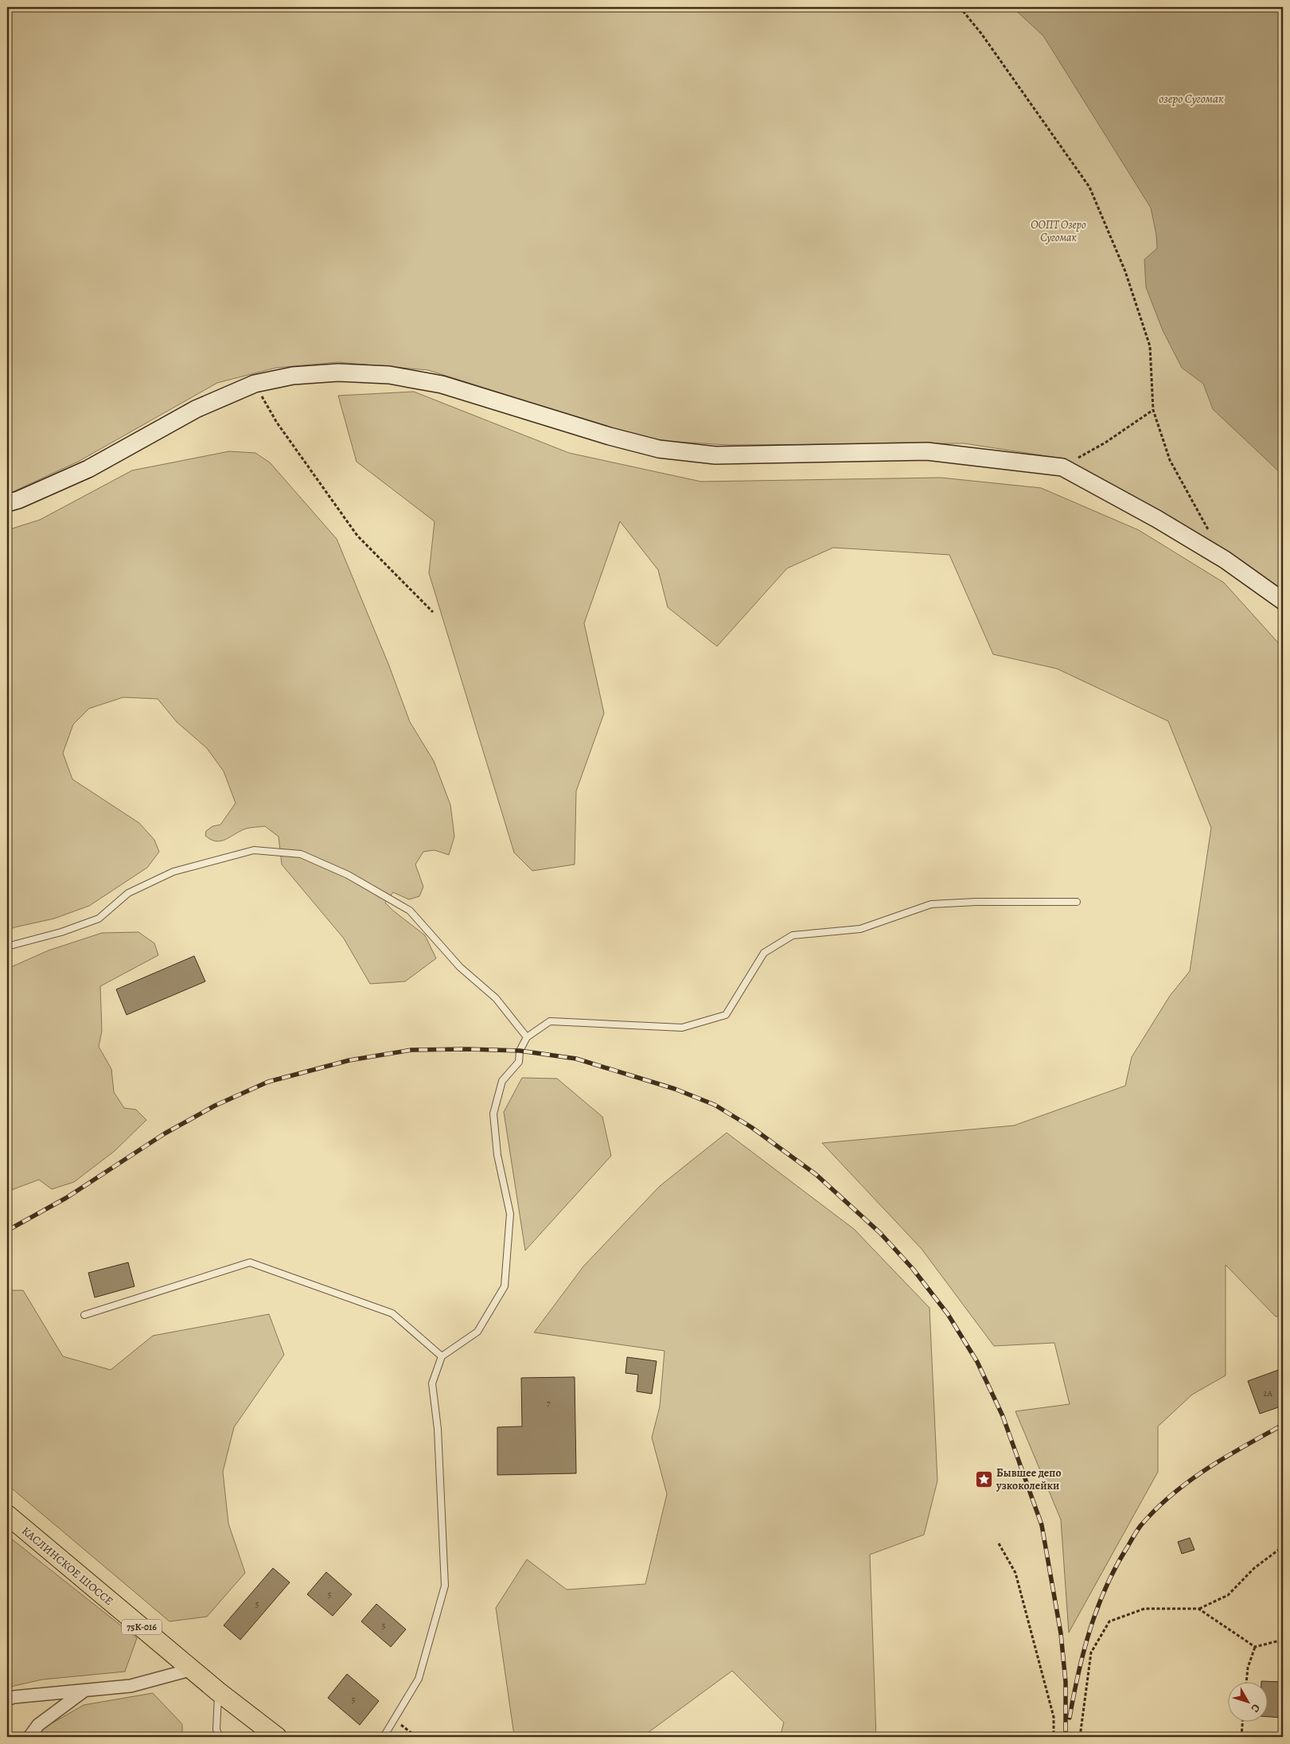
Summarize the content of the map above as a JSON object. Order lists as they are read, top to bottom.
{
  "streets": {
    "main road": ["КАСЛИНСКОЕ ШОССЕ", "75К-016"]
  },
  "water": ["озеро Сугомак"],
  "parks": ["ООПТ Озеро Сугомак"],
  "places": {
    "place": ["Бывшее депо узкоколейки"]
  },
  "house_numbers": [
    "2А",
    "7",
    "5",
    "5",
    "5",
    "5"
  ],
  "north": "bottom right"
}
